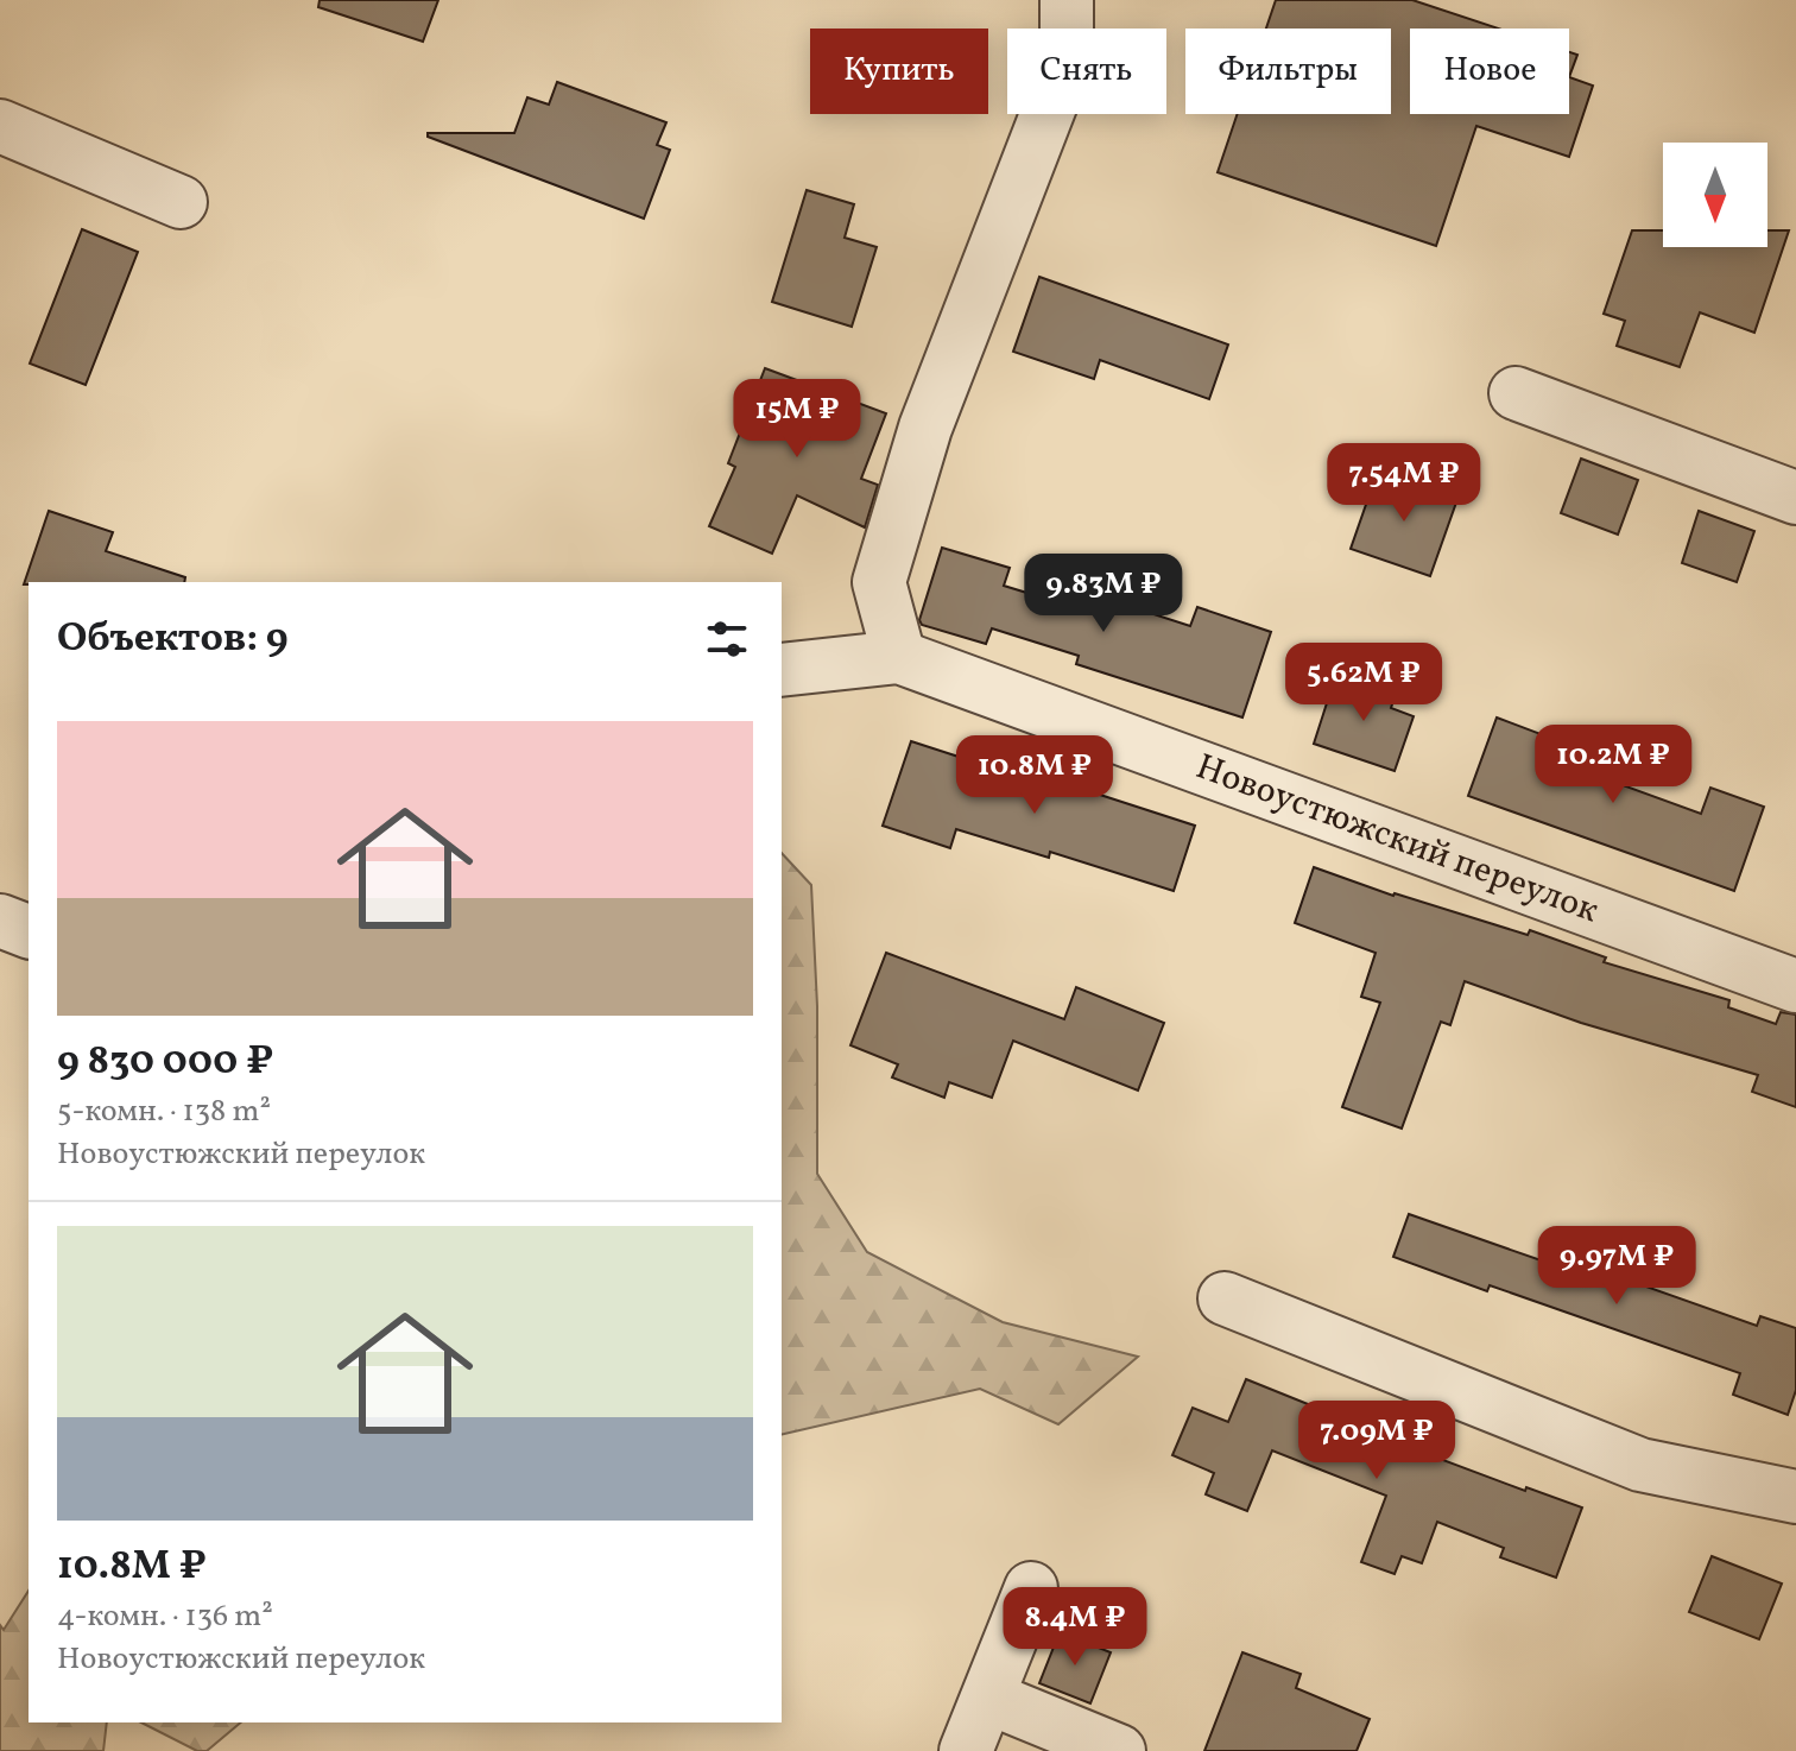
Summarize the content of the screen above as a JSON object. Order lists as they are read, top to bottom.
{
  "streets": {
    "street": ["Новоустюжский переулок"]
  },
  "north": "bottom",
  "page": {
    "chip": [
      "Купить",
      "Снять",
      "Фильтры",
      "Новое"
    ],
    "price": [
      "15M ₽",
      "7.54M ₽",
      "9.83M ₽",
      "5.62M ₽",
      "10.2M ₽",
      "10.8M ₽",
      "9.97M ₽",
      "7.09M ₽",
      "8.4M ₽"
    ],
    "heading": "Объектов: 9",
    "list": [
      {
        "name": "9 830 000 ₽",
        "note": "5-комн. · 138 m² · Новоустюжский переулок"
      },
      {
        "name": "10.8M ₽",
        "note": "4-комн. · 136 m² · Новоустюжский переулок"
      }
    ]
  }
}
